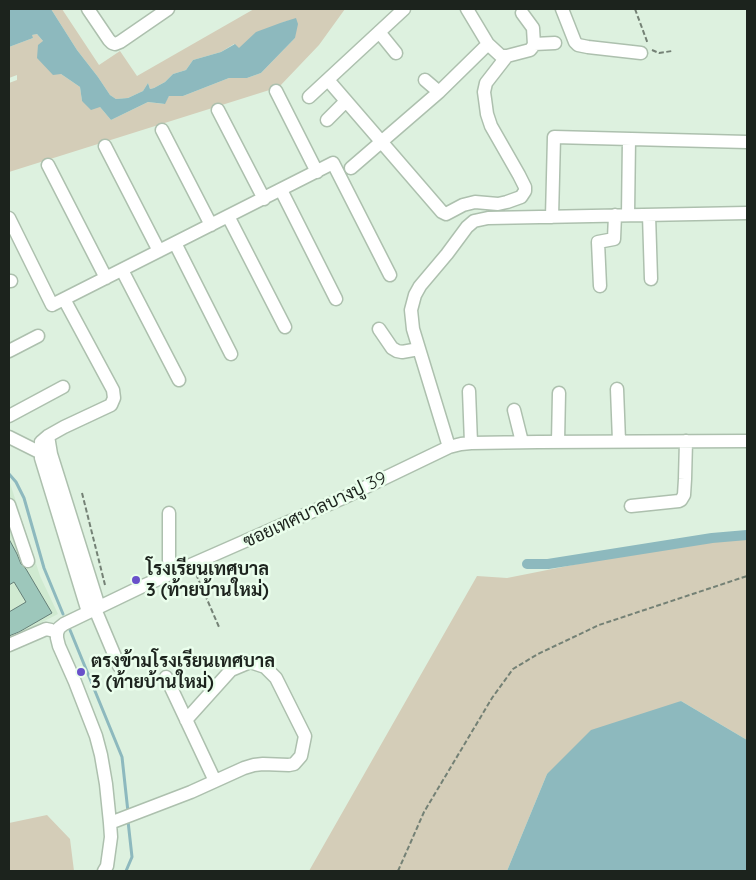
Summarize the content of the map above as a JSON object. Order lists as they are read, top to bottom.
{
  "streets": {
    "street": ["ซอยเทศบาลบางปู 39"]
  },
  "places": ["โรงเรียนเทศบาล 3 (ท้ายบ้านใหม่)", "ตรงข้ามโรงเรียนเทศบาล 3 (ท้ายบ้านใหม่)"]
}
